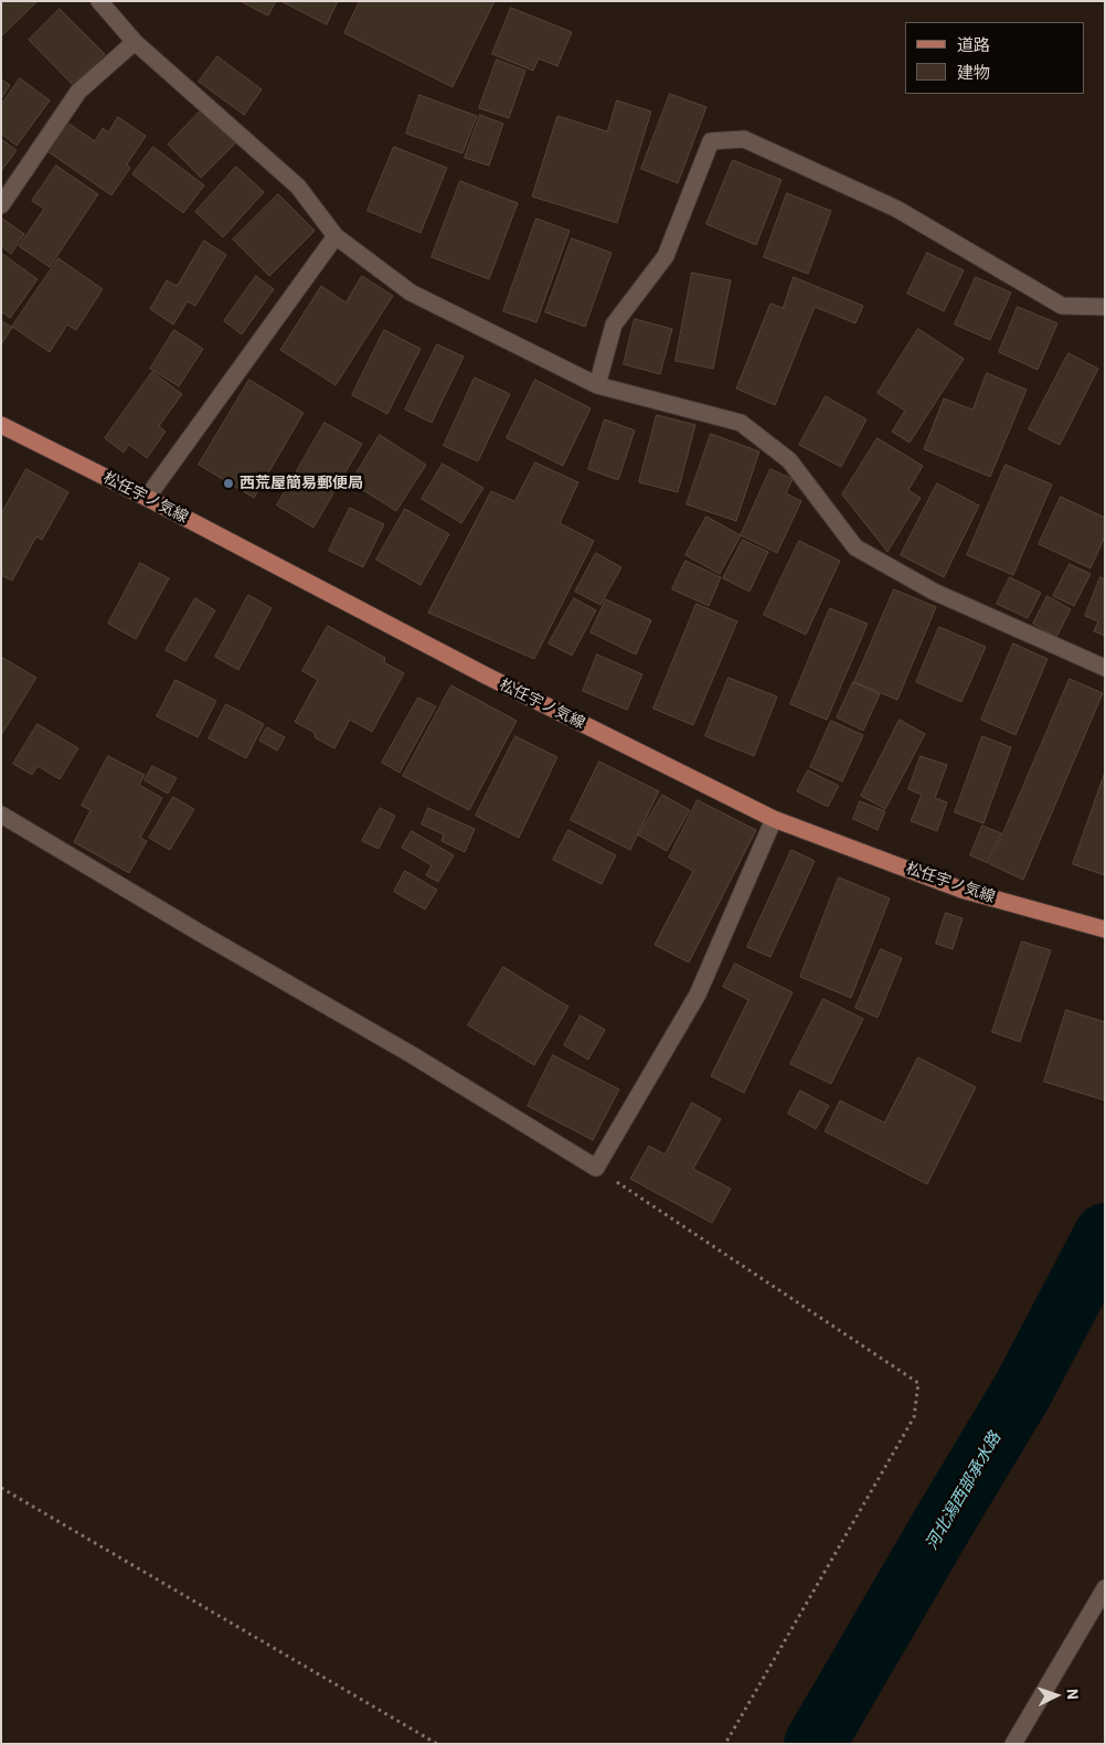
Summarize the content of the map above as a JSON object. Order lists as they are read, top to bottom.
{
  "streets": {
    "main road": ["松任宇ノ気線"]
  },
  "water": ["河北潟西部承水路"],
  "places": ["西荒屋簡易郵便局"],
  "legend": ["道路", "建物"],
  "north": "right"
}
